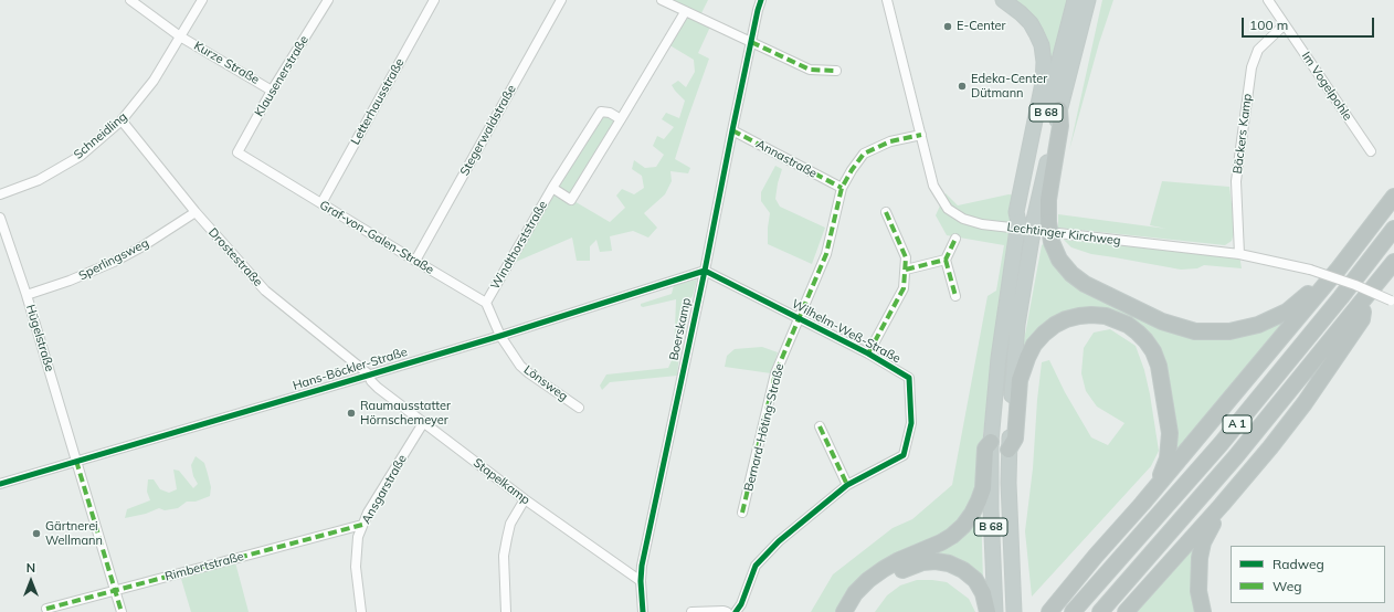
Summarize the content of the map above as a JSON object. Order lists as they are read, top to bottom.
{
  "streets": {
    "highway": ["B 68", "A 1"],
    "street": [
      "Kurze Straße",
      "Klausenerstraße",
      "Im Vogelpohle",
      "Letterhausstraße",
      "Stegerwaldstraße",
      "Bäckers Kamp",
      "Schneidling",
      "Annastraße",
      "Lechtinger Kirchweg",
      "Graf-von-Galen-Straße",
      "Windthorststraße",
      "Drostestraße",
      "Sperlingsweg",
      "Boerskamp",
      "Wilhelm-Weß-Straße",
      "Hügelstraße",
      "Hans-Böckler-Straße",
      "Lönsweg",
      "Bernard-Höting-Straße",
      "Stapelkamp",
      "Ansgarstraße",
      "Rimbertstraße"
    ]
  },
  "crossings": [
    ["Kurze Straße", "Klausenerstraße"],
    ["Kurze Straße", "Schneidling"],
    ["Klausenerstraße", "Graf-von-Galen-Straße"],
    ["Im Vogelpohle", "Bäckers Kamp"],
    ["Letterhausstraße", "Graf-von-Galen-Straße"],
    ["Stegerwaldstraße", "Graf-von-Galen-Straße"],
    ["Bäckers Kamp", "Lechtinger Kirchweg"],
    ["Schneidling", "Drostestraße"],
    ["Annastraße", "Boerskamp"],
    ["Annastraße", "Bernard-Höting-Straße"],
    ["Lechtinger Kirchweg", "Bernard-Höting-Straße"],
    ["Graf-von-Galen-Straße", "Windthorststraße"],
    ["Drostestraße", "Sperlingsweg"],
    ["Drostestraße", "Hans-Böckler-Straße"],
    ["Drostestraße", "Stapelkamp"],
    ["Sperlingsweg", "Hügelstraße"],
    ["Boerskamp", "Wilhelm-Weß-Straße"],
    ["Boerskamp", "Hans-Böckler-Straße"],
    ["Boerskamp", "Stapelkamp"],
    ["Wilhelm-Weß-Straße", "Hans-Böckler-Straße"],
    ["Wilhelm-Weß-Straße", "Bernard-Höting-Straße"],
    ["Hügelstraße", "Hans-Böckler-Straße"],
    ["Hügelstraße", "Rimbertstraße"],
    ["Hans-Böckler-Straße", "Lönsweg"],
    ["Hans-Böckler-Straße", "Stapelkamp"],
    ["Stapelkamp", "Ansgarstraße"],
    ["Ansgarstraße", "Rimbertstraße"]
  ],
  "places": [
    "E-Center",
    "Edeka-Center Dütmann",
    "Raumausstatter Hörnschemeyer",
    "Gärtnerei Wellmann"
  ],
  "legend": ["Radweg", "Weg"],
  "scale_bar": "100 m",
  "north": "top"
}
